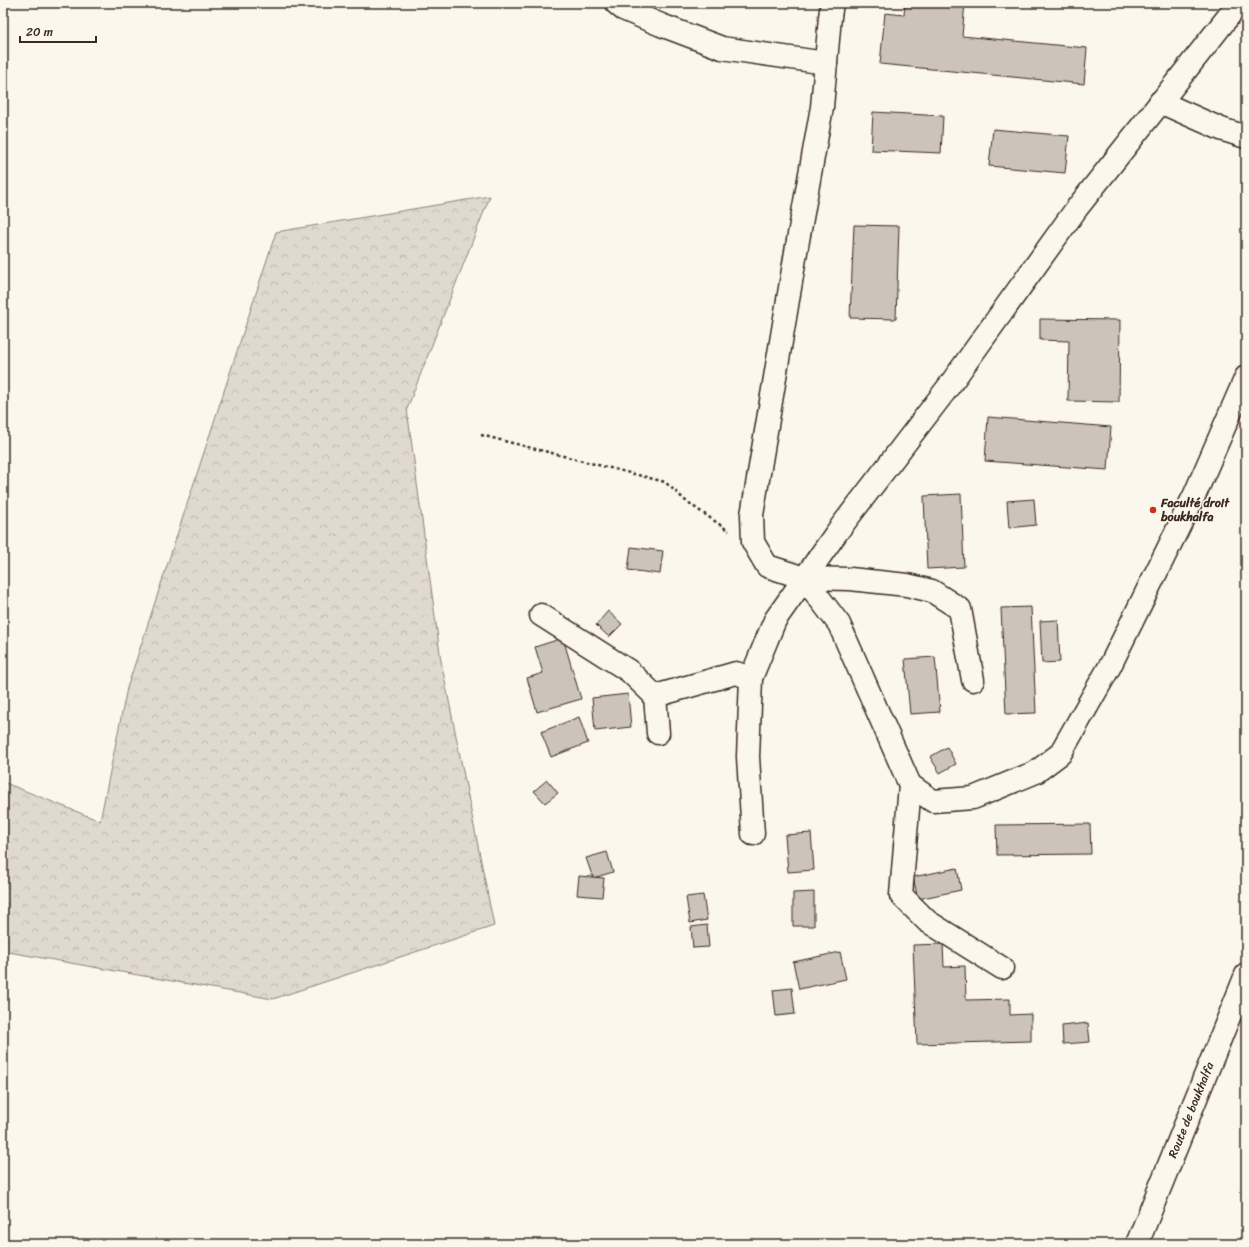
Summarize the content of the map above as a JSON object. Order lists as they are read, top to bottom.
{
  "streets": {
    "street": ["Route de boukhalfa"]
  },
  "places": ["Faculté droit boukhalfa"],
  "scale_bar": "20 m"
}
